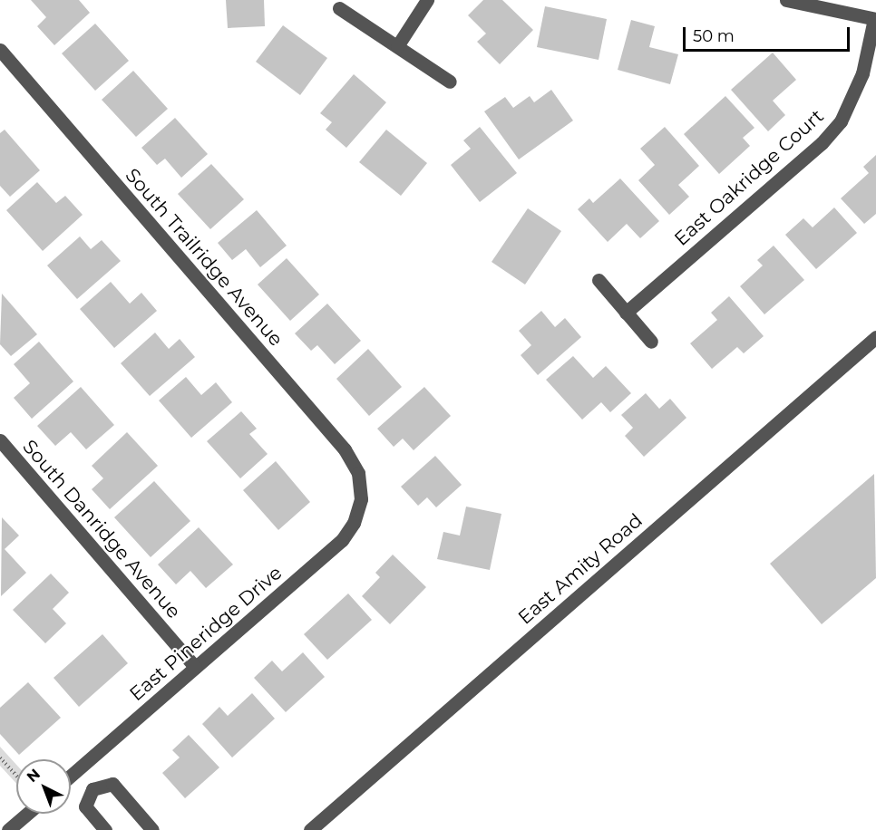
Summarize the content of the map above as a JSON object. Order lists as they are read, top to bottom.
{
  "streets": {
    "street": [
      "East Oakridge Court",
      "South Trailridge Avenue",
      "South Danridge Avenue",
      "East Amity Road",
      "East Pineridge Drive"
    ]
  },
  "crossings": [
    ["South Trailridge Avenue", "East Pineridge Drive"],
    ["South Danridge Avenue", "East Pineridge Drive"]
  ],
  "scale_bar": "50 m",
  "north": "top left"
}
